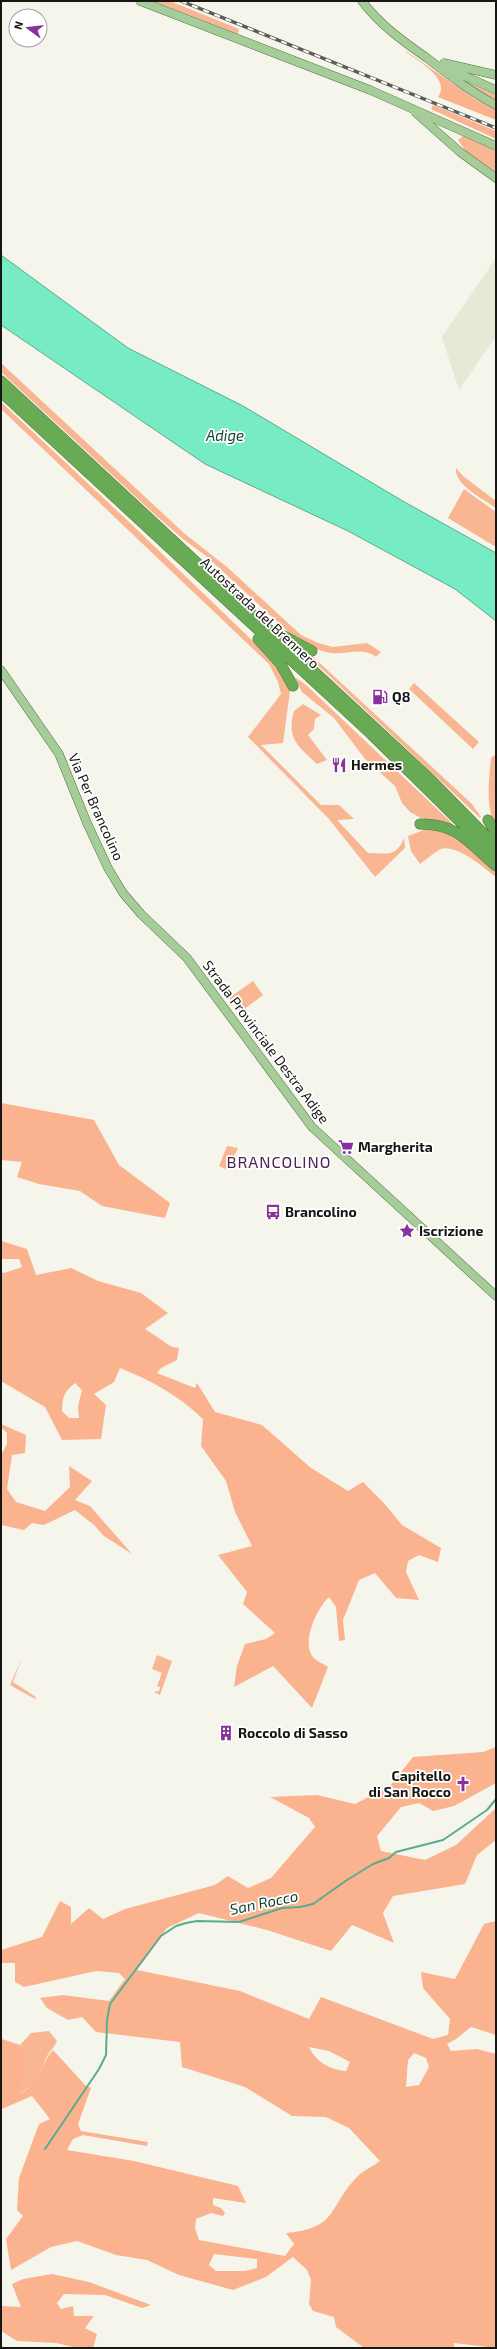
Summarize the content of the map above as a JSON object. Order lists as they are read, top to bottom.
{
  "streets": {
    "highway": ["Autostrada del Brennero"],
    "main road": ["Via Per Brancolino", "Strada Provinciale Destra Adige"]
  },
  "crossings": [
    ["Via Per Brancolino", "Strada Provinciale Destra Adige"]
  ],
  "districts": ["BRANCOLINO"],
  "water": ["Adige", "San Rocco"],
  "places": {
    "fuel station": ["Q8"],
    "restaurant": ["Hermes"],
    "supermarket": ["Margherita"],
    "bus stop": ["Brancolino"],
    "place": ["Iscrizione"],
    "building": ["Roccolo di Sasso"],
    "church": ["Capitello di San Rocco"]
  },
  "north": "left"
}
